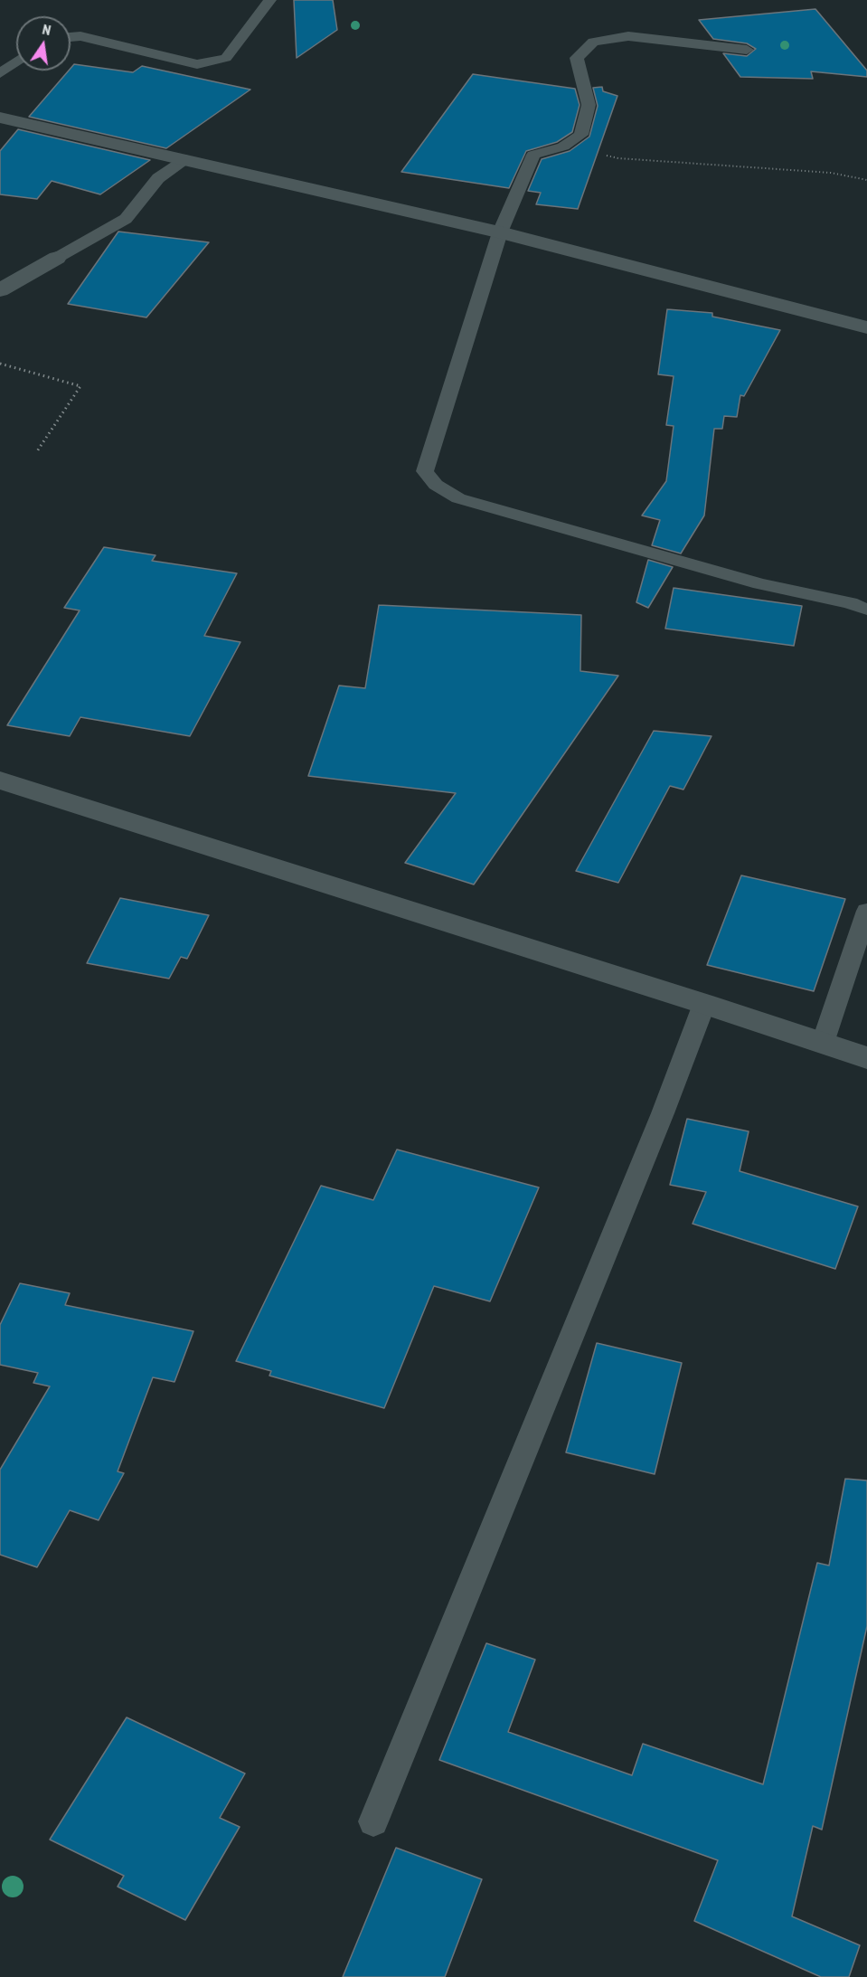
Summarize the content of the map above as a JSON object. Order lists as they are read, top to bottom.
{
  "north": "top"
}
